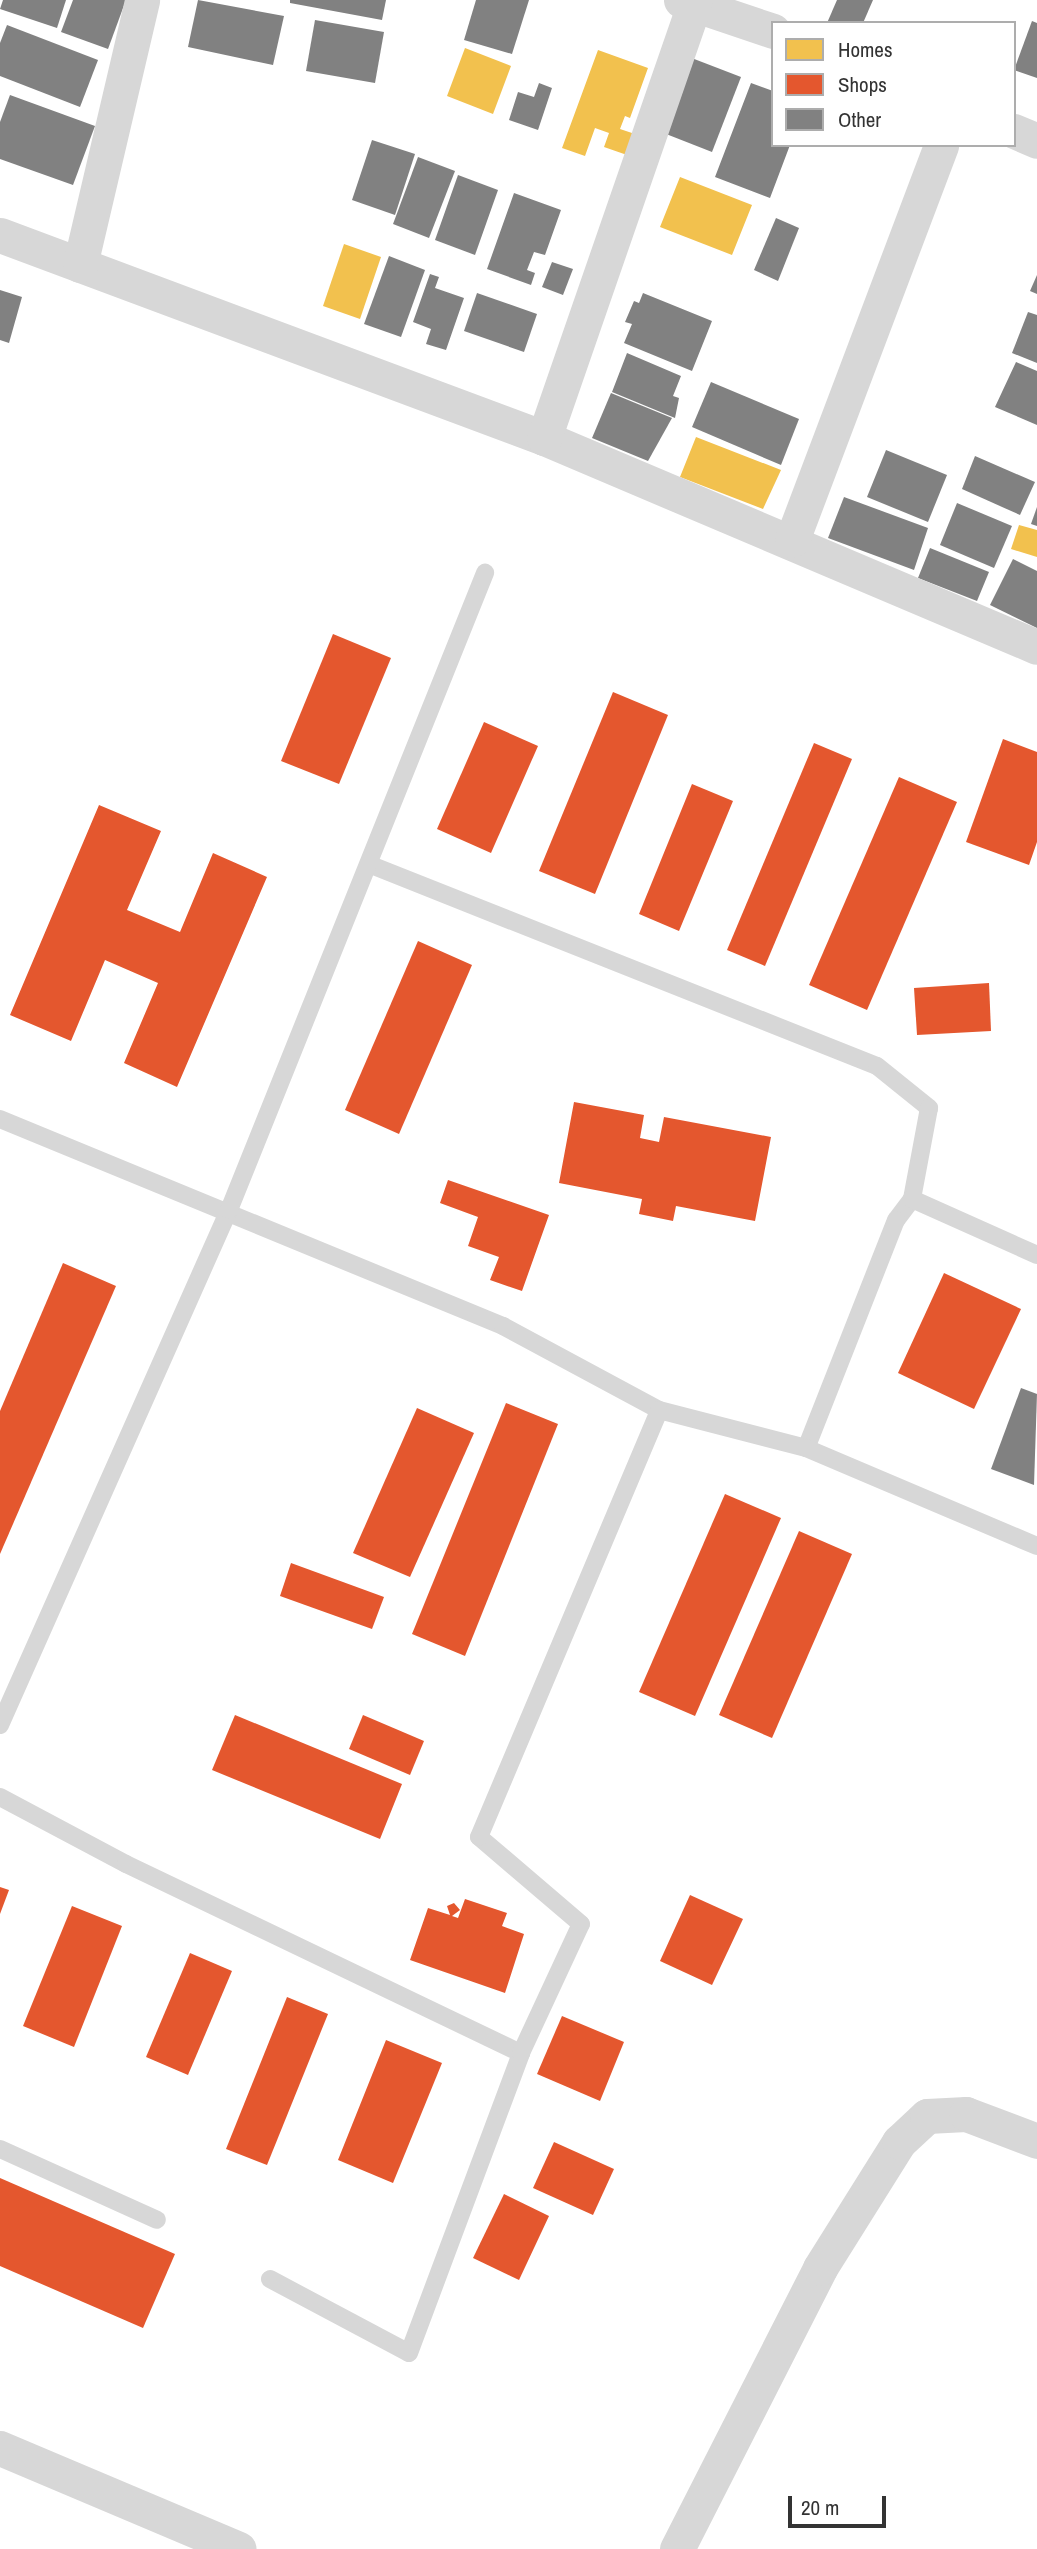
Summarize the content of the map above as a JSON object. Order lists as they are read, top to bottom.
{
  "legend": ["Homes", "Shops", "Other"],
  "scale_bar": "20 m"
}
